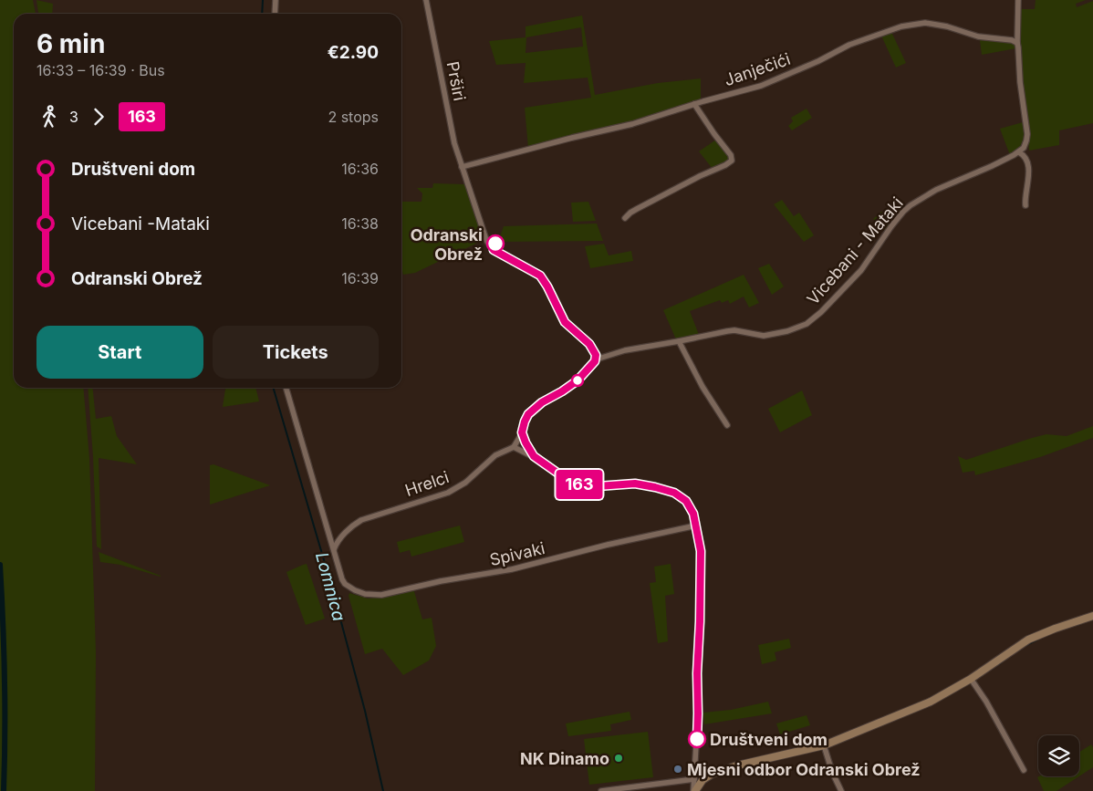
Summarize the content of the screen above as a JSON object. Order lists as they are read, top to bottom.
{
  "streets": {
    "street": [
      "Janječići",
      "Prširi",
      "Vicebani - Mataki",
      "Hrelci",
      "Spivaki"
    ]
  },
  "crossings": [
    ["Janječići", "Prširi"],
    ["Prširi", "Vicebani - Mataki"],
    ["Hrelci", "Spivaki"]
  ],
  "water": ["Lomnica"],
  "places": [
    "Odranski Obrež",
    "Društveni dom",
    "NK Dinamo",
    "Mjesni odbor Odranski Obrež"
  ],
  "lines": ["bus line 163"],
  "page": {
    "on_map": "163",
    "heading": ["6 min", "16:33 – 16:39 · Bus", "€2.90"],
    "legs": ["3", "163", "2 stops"],
    "list": [
      {
        "name": "Društveni dom",
        "value": "16:36"
      },
      {
        "name": "Vicebani -Mataki",
        "value": "16:38"
      },
      {
        "name": "Odranski Obrež",
        "value": "16:39"
      }
    ],
    "buttons": ["Start", "Tickets"]
  }
}
